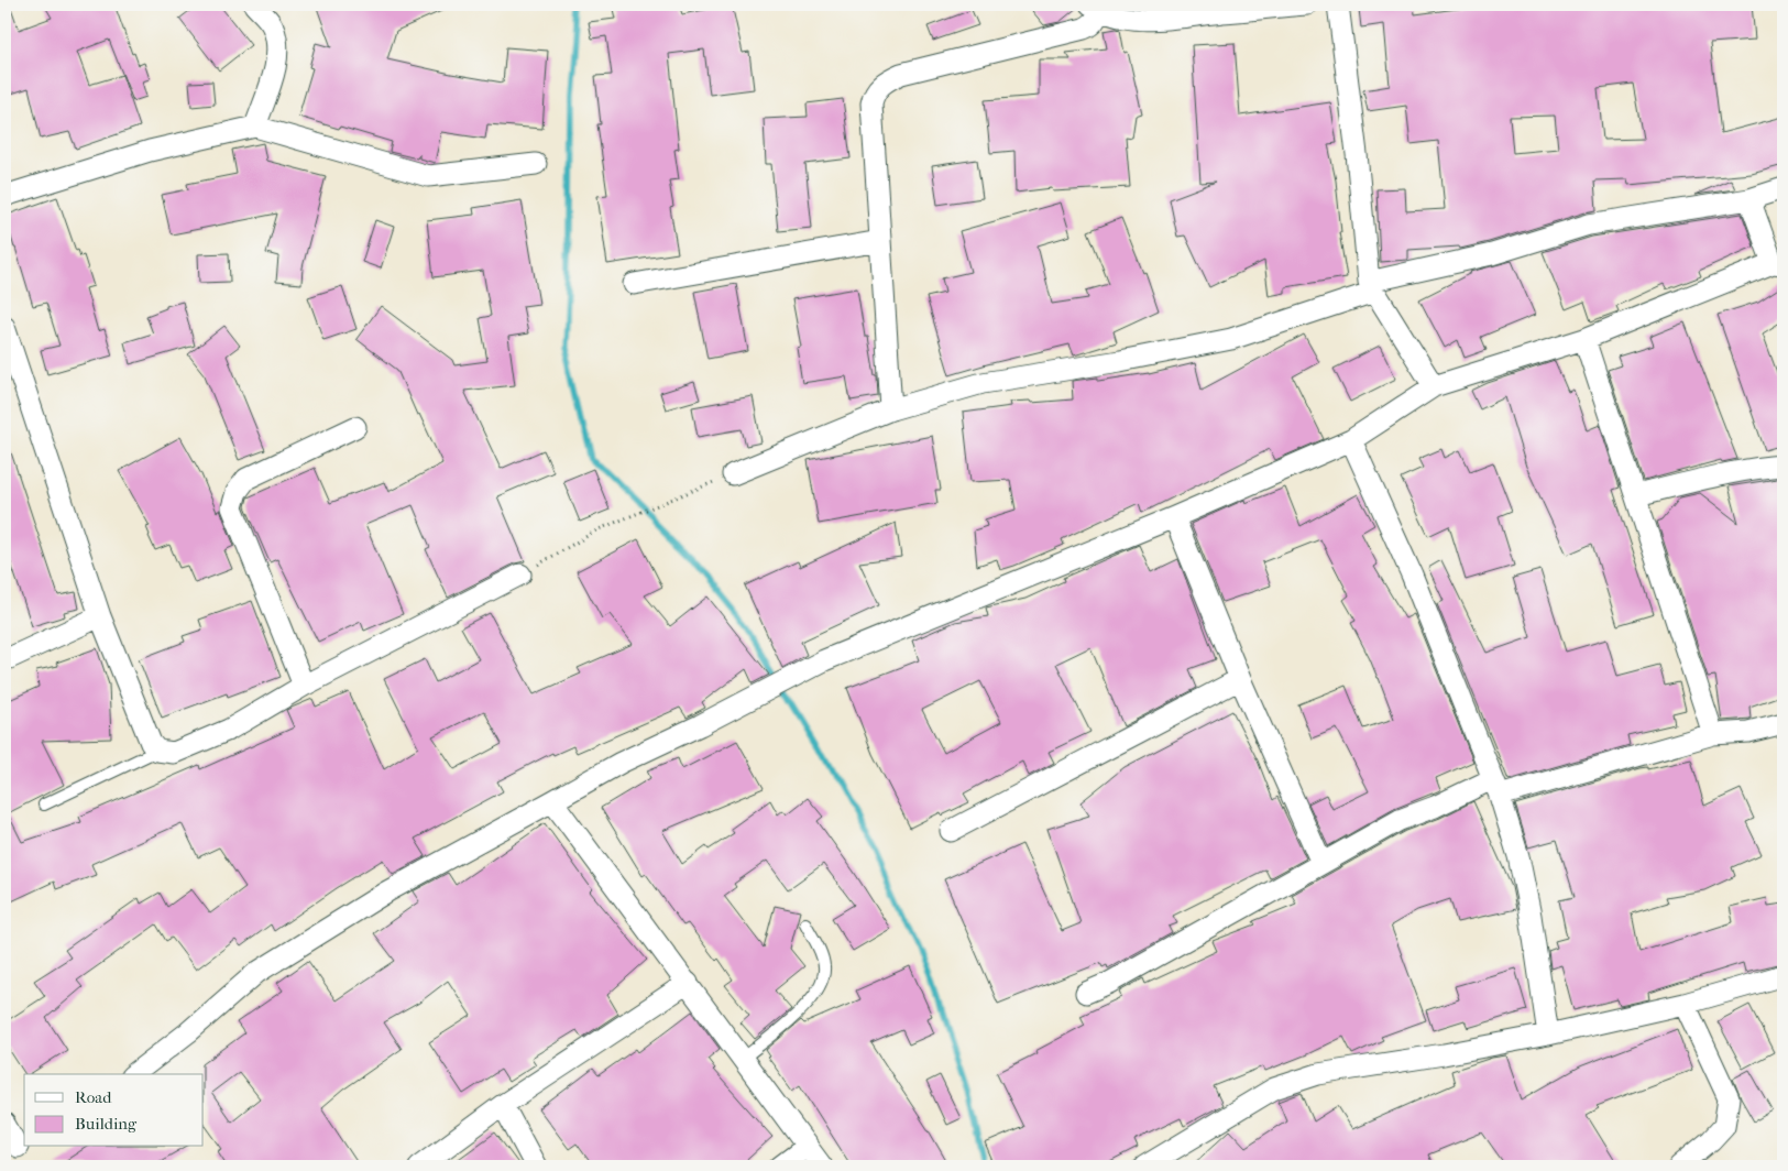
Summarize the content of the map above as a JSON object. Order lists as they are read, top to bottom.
{
  "legend": ["Road", "Building"]
}
